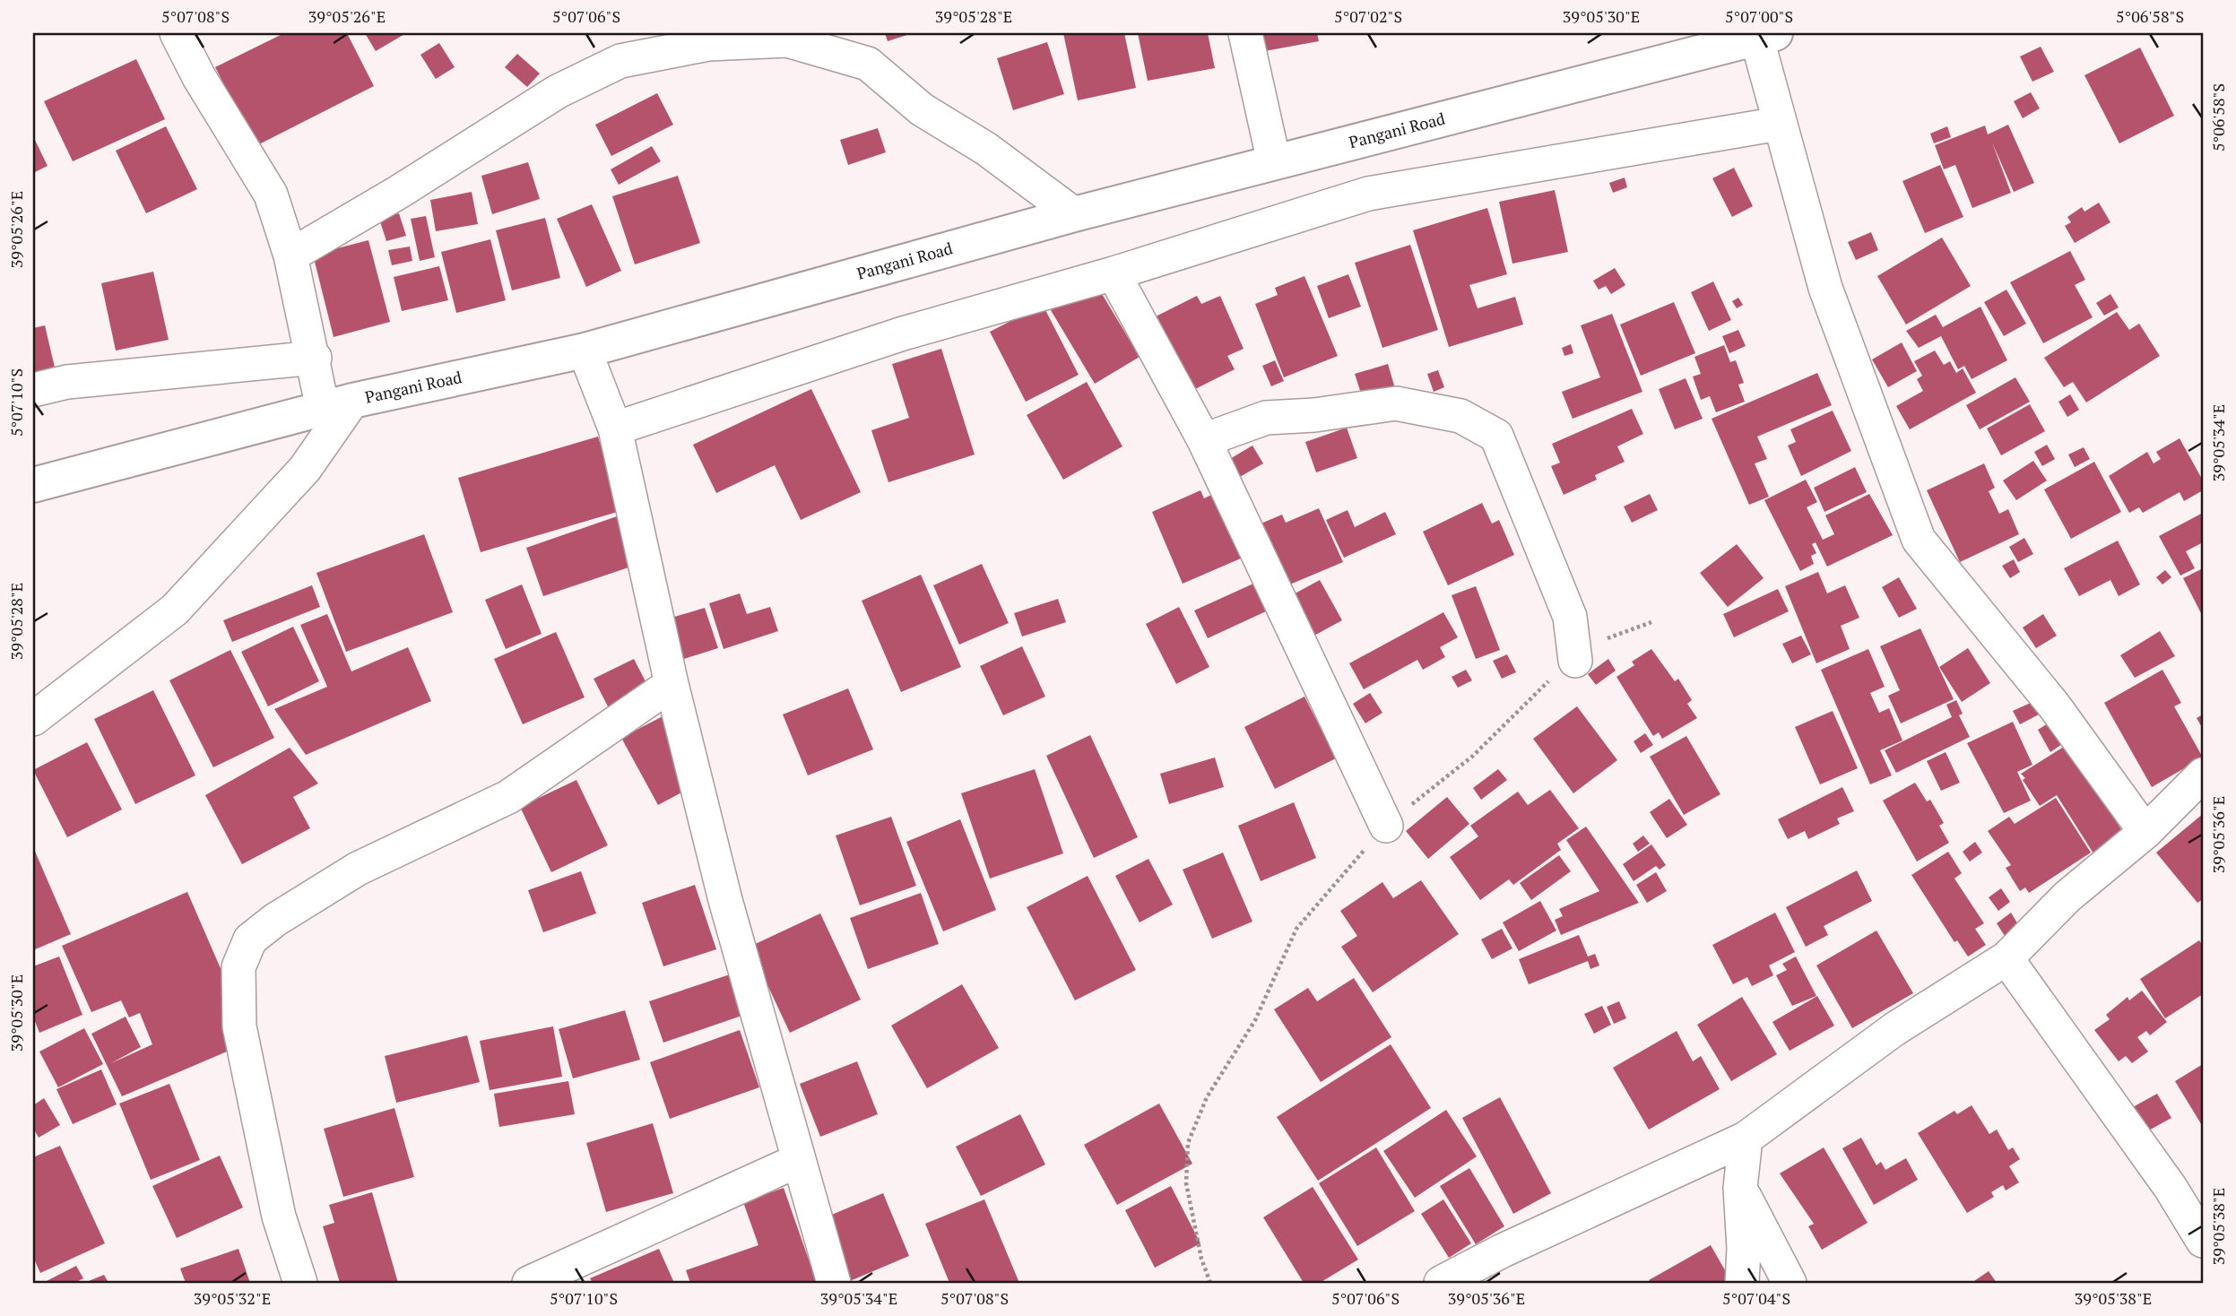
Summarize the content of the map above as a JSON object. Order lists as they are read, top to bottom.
{
  "streets": {
    "main road": ["Pangani Road"]
  },
  "coordinates": [
    "5°07'08\"S",
    "39°05'26\"E",
    "5°07'06\"S",
    "39°05'28\"E",
    "5°07'02\"S",
    "39°05'30\"E",
    "5°07'00\"S",
    "5°06'58\"S",
    "5°07'10\"S",
    "39°05'34\"E",
    "39°05'36\"E",
    "39°05'38\"E",
    "39°05'32\"E",
    "5°07'04\"S"
  ]
}
